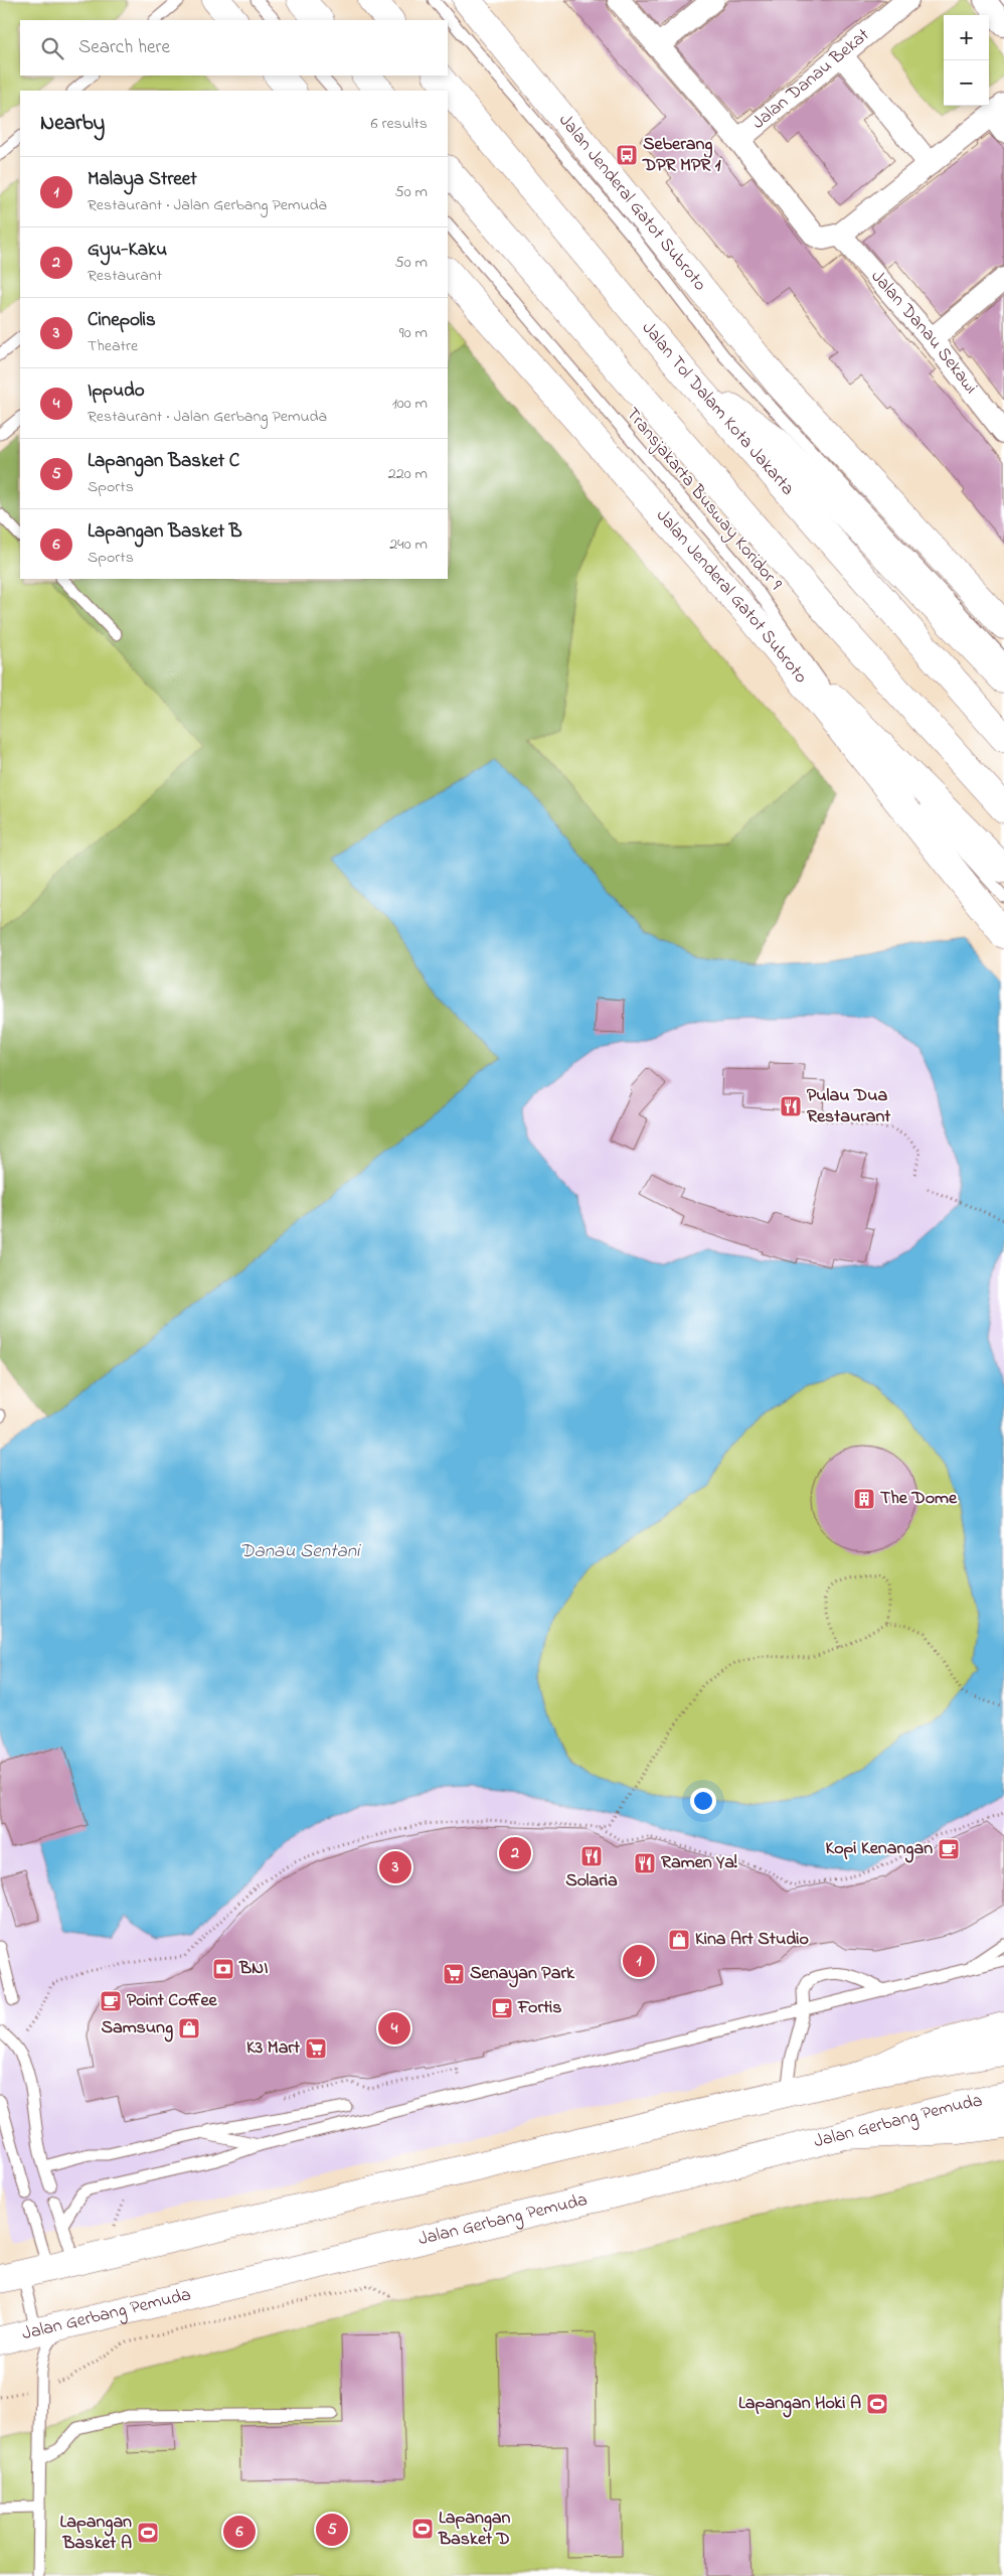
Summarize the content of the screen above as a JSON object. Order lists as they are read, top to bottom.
{
  "streets": {
    "main road": ["Jalan Jenderal Gatot Subroto", "Jalan Tol Dalam Kota Jakarta", "Jalan Gerbang Pemuda"],
    "street": ["Jalan Danau Bekat", "Jalan Danau Sekawi"],
    "lane": ["Transjakarta Busway Koridor 9"]
  },
  "water": ["Danau Sentani"],
  "places": {
    "bus stop": ["Seberang DPR MPR 1"],
    "restaurant": ["Pulau Dua Restaurant", "Solaria", "Ramen Ya!"],
    "building": ["The Dome"],
    "cafe": ["Kopi Kenangan", "Point Coffee", "Fortis"],
    "shop": ["Kina Art Studio", "Samsung"],
    "bank": ["BNI"],
    "supermarket": ["Senayan Park", "K3 Mart"],
    "sports": ["Lapangan Hoki A", "Lapangan Basket D", "Lapangan Basket A"]
  },
  "page": {
    "map_buttons": ["+", "−"],
    "search": "Search here",
    "heading": ["Nearby", "6 results"],
    "list": [
      {
        "mark": "1",
        "name": "Malaya Street",
        "note": "Restaurant · Jalan Gerbang Pemuda",
        "value": "50 m"
      },
      {
        "mark": "2",
        "name": "Gyu-Kaku",
        "note": "Restaurant",
        "value": "50 m"
      },
      {
        "mark": "3",
        "name": "Cinepolis",
        "note": "Theatre",
        "value": "90 m"
      },
      {
        "mark": "4",
        "name": "Ippudo",
        "note": "Restaurant · Jalan Gerbang Pemuda",
        "value": "100 m"
      },
      {
        "mark": "5",
        "name": "Lapangan Basket C",
        "note": "Sports",
        "value": "220 m"
      },
      {
        "mark": "6",
        "name": "Lapangan Basket B",
        "note": "Sports",
        "value": "240 m"
      }
    ],
    "pins": [
      "2",
      "3",
      "1",
      "4",
      "5",
      "6"
    ]
  }
}
